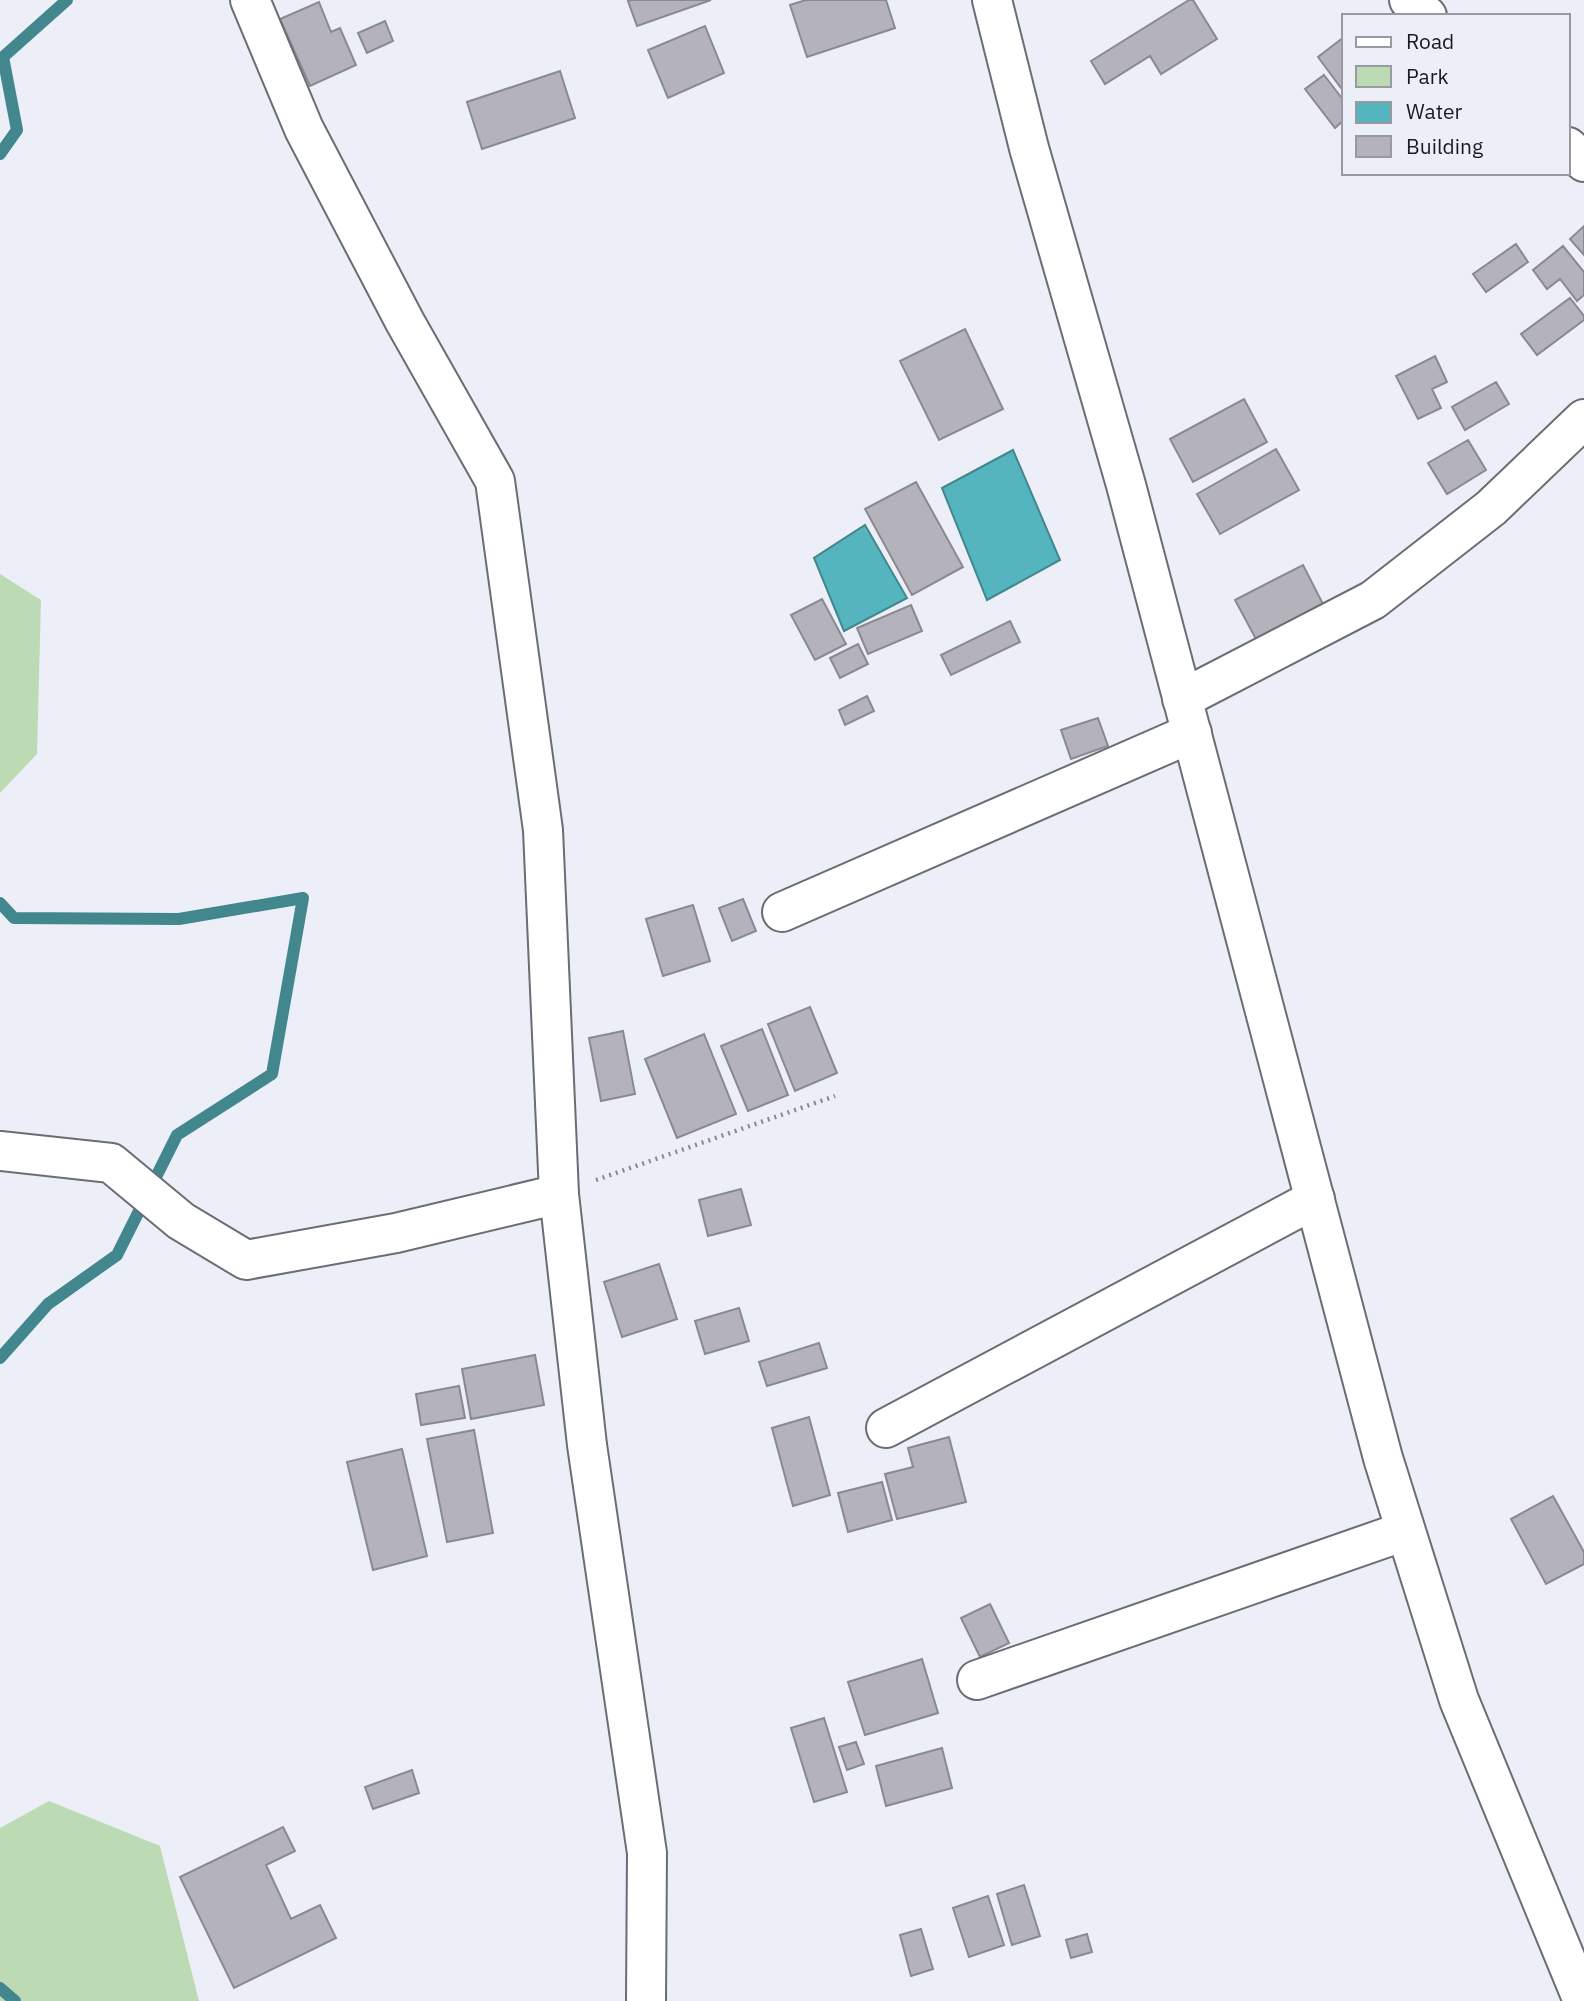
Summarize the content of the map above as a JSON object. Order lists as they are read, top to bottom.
{
  "legend": [
    "Road",
    "Park",
    "Water",
    "Building"
  ]
}
